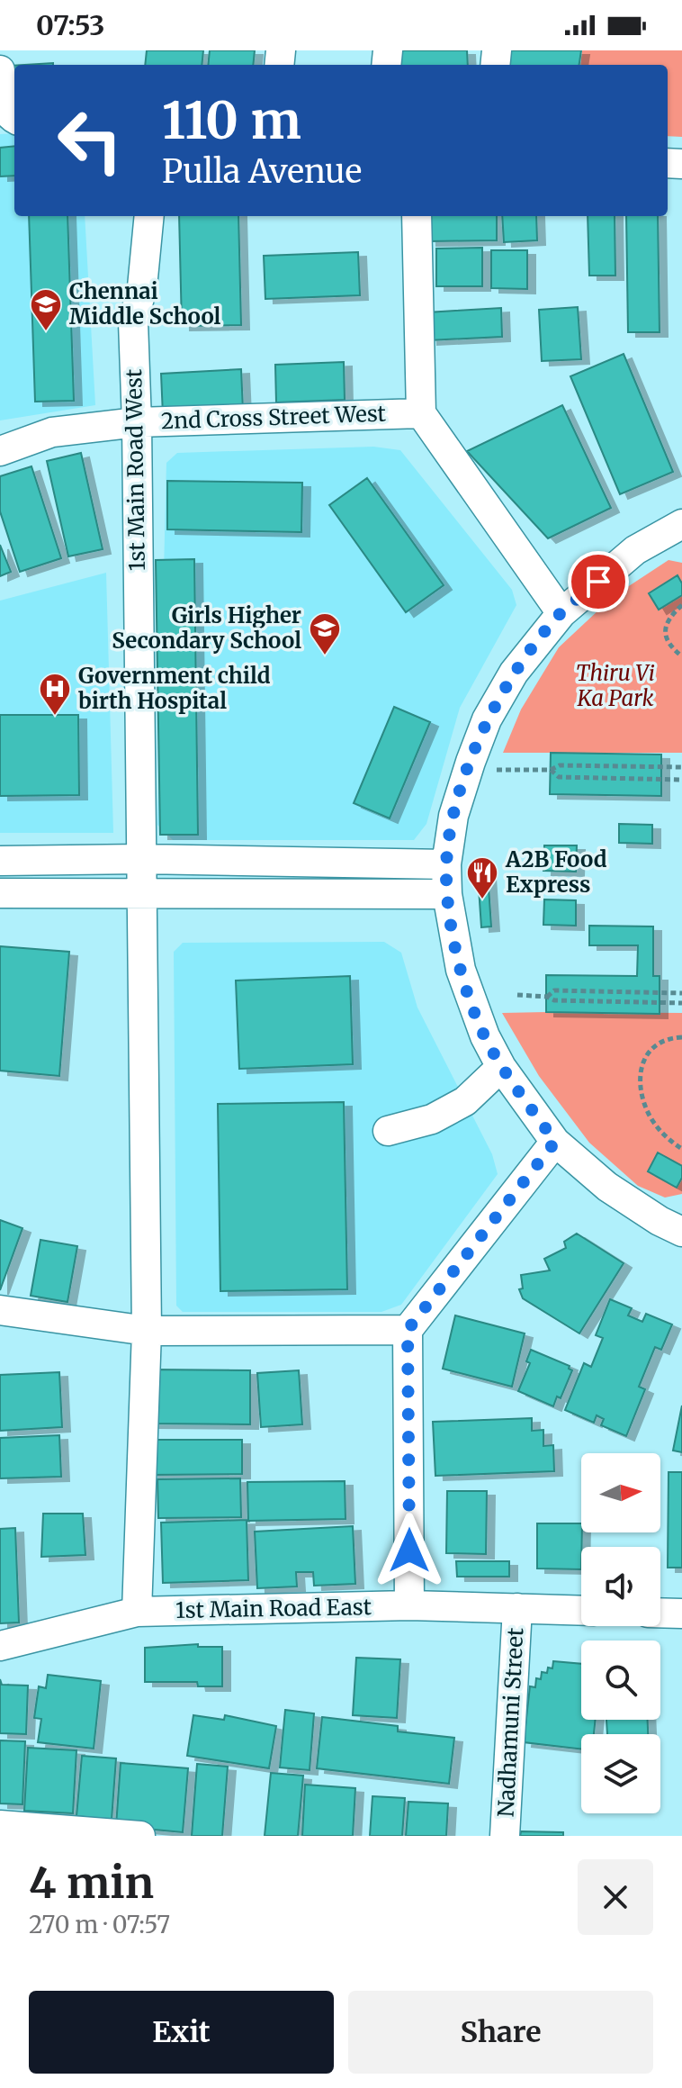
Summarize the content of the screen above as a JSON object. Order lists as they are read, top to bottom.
{
  "streets": {
    "street": [
      "2nd Cross Street West",
      "1st Main Road West",
      "1st Main Road East",
      "Nadhamuni Street"
    ]
  },
  "crossings": [
    ["2nd Cross Street West", "1st Main Road West"],
    ["1st Main Road West", "1st Main Road East"],
    ["1st Main Road East", "Nadhamuni Street"]
  ],
  "parks": ["Thiru Vi Ka Park"],
  "places": {
    "school or university": ["Chennai Middle School", "Girls Higher Secondary School"],
    "hospital": ["Government child birth Hospital"],
    "restaurant": ["A2B Food Express"]
  },
  "north": "right",
  "page": {
    "status": "07:53",
    "turn": ["110 m", "Pulla Avenue"],
    "heading": ["4 min", "270 m · 07:57"],
    "buttons": ["Exit", "Share"]
  }
}
